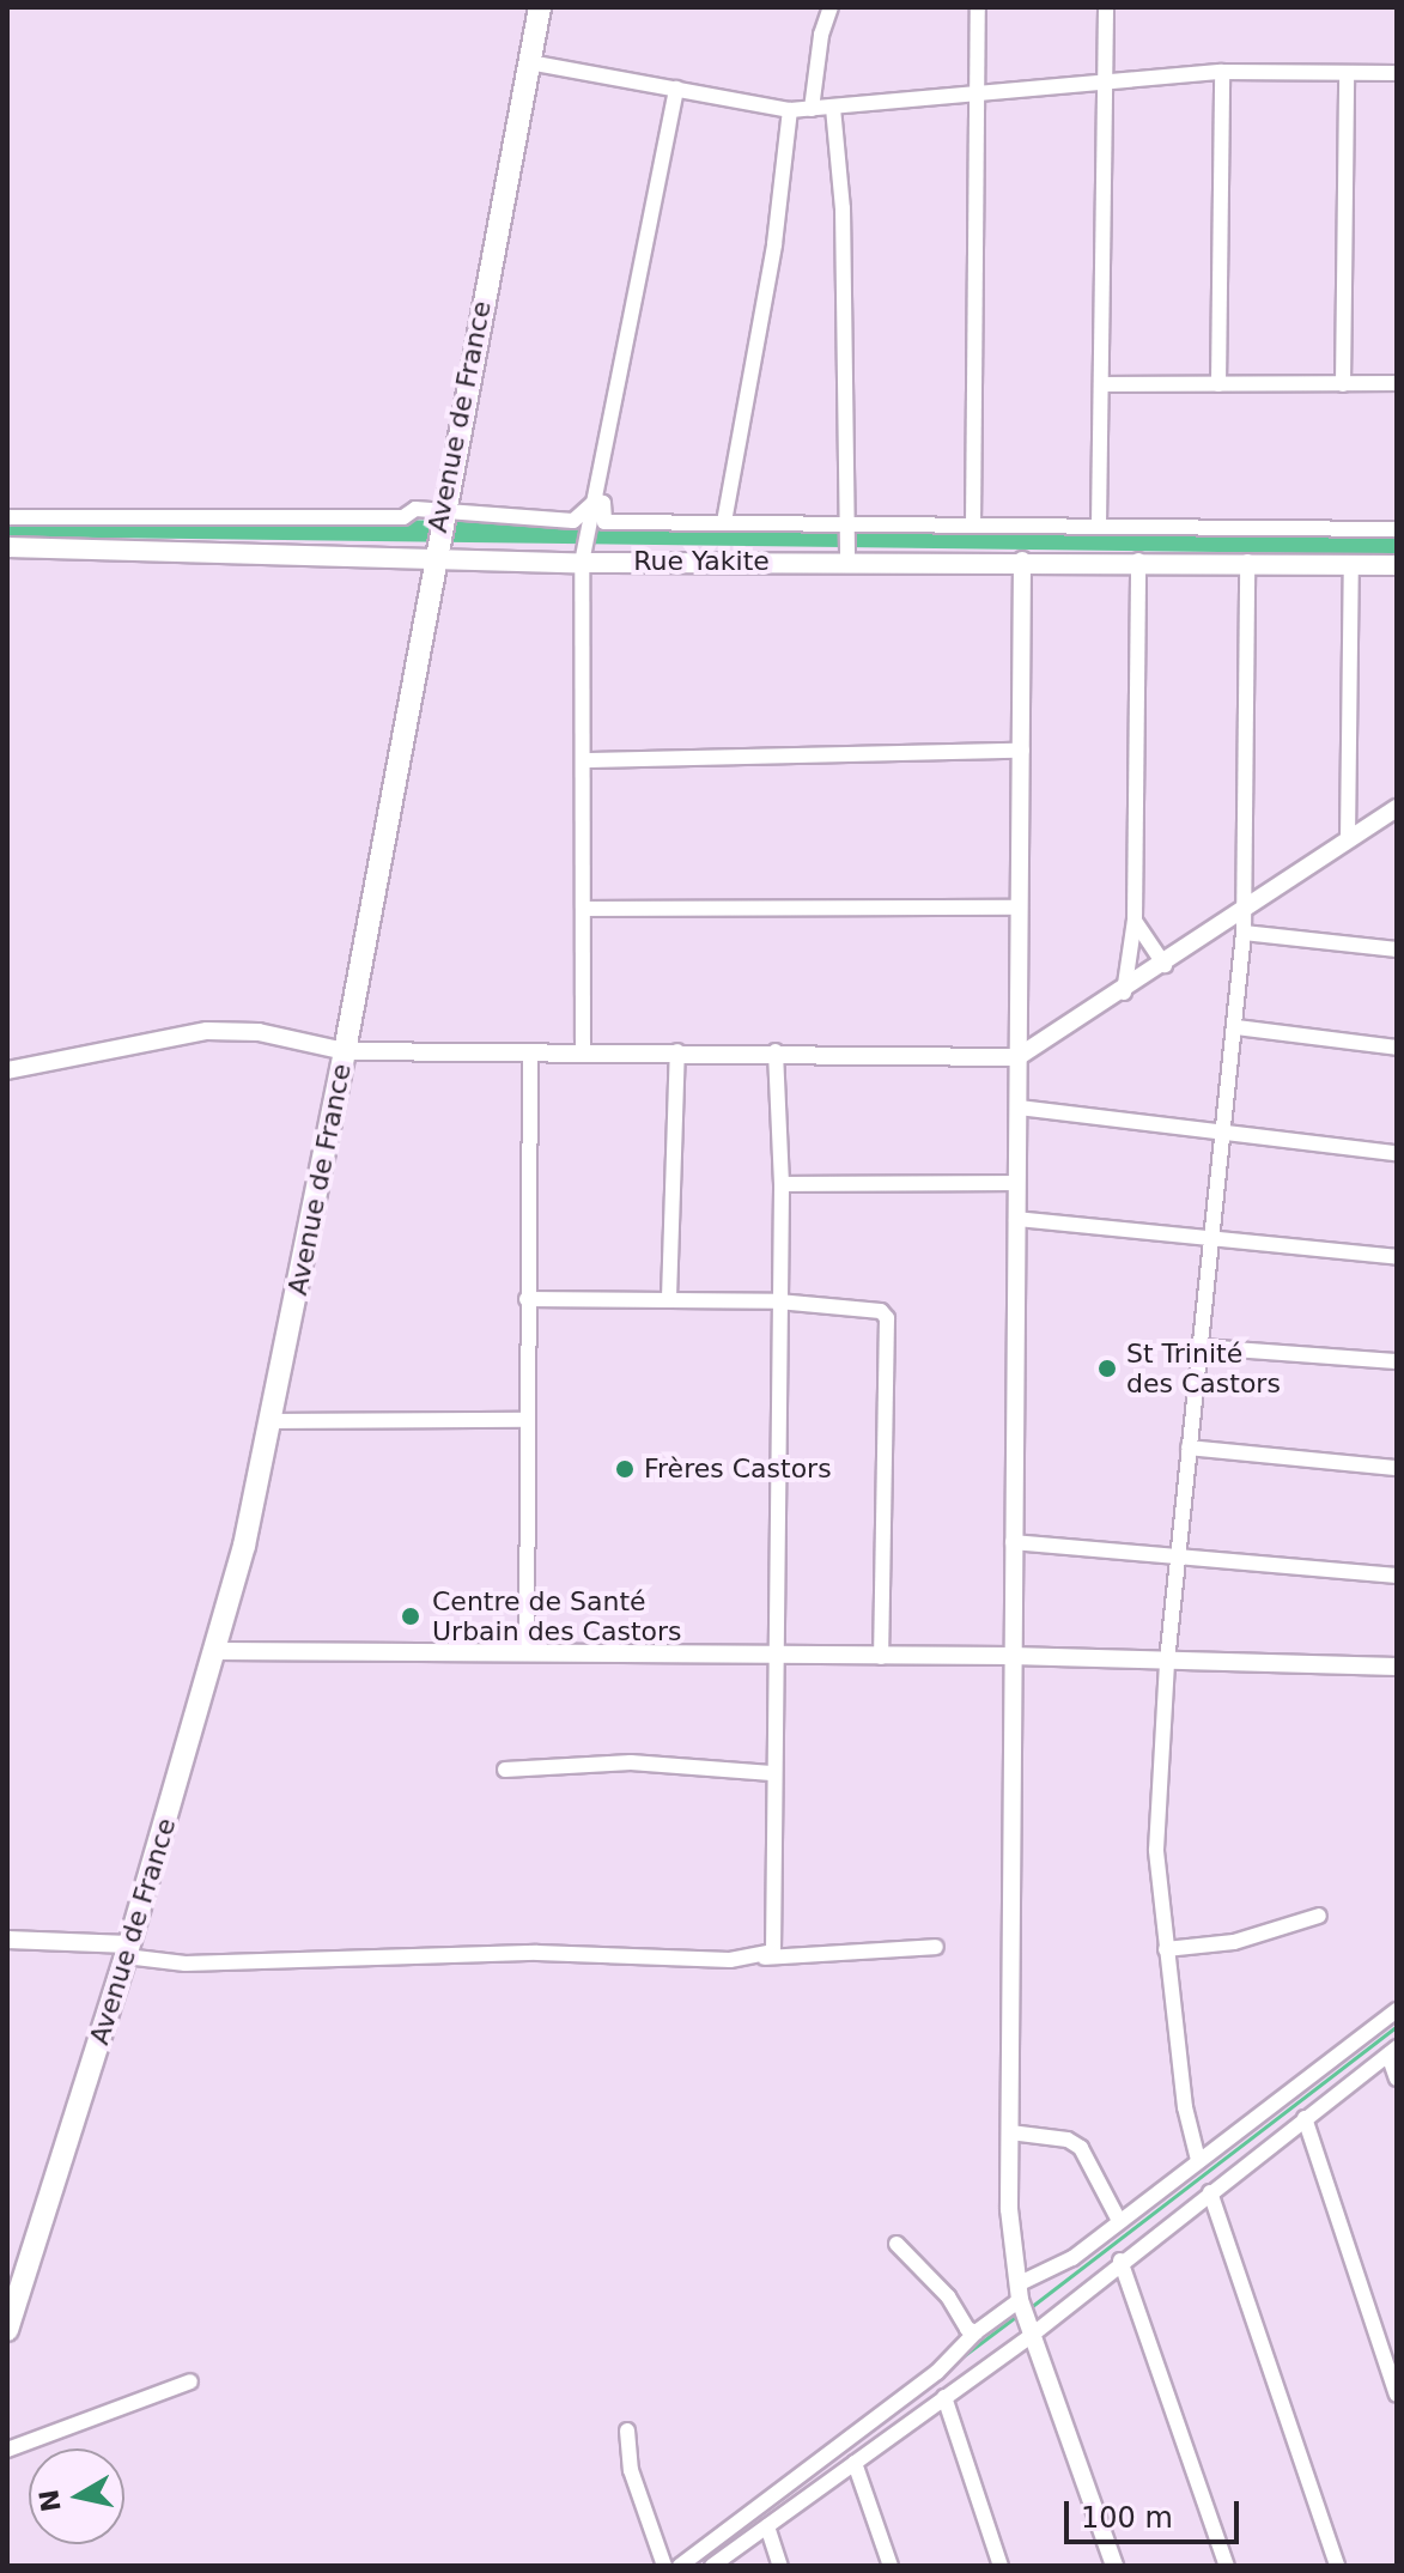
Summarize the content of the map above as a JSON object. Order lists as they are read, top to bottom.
{
  "streets": {
    "main road": ["Avenue de France", "Rue Yakite"]
  },
  "crossings": [
    ["Avenue de France", "Rue Yakite"]
  ],
  "places": ["St Trinité des Castors", "Frères Castors", "Centre de Santé Urbain des Castors"],
  "scale_bar": "100 m",
  "north": "left"
}
